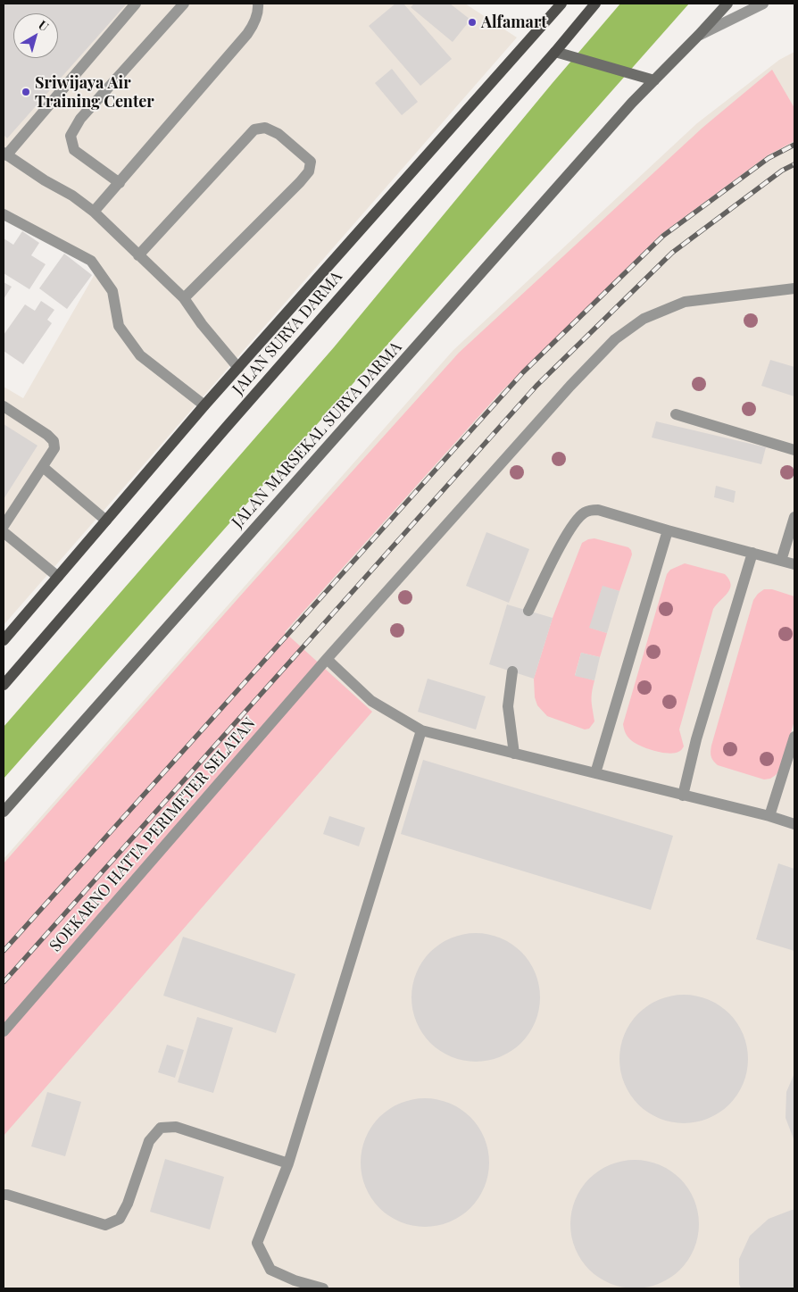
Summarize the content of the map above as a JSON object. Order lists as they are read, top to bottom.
{
  "streets": {
    "main road": ["JALAN SURYA DARMA"],
    "street": ["JALAN MARSEKAL SURYA DARMA", "SOEKARNO HATTA PERIMETER SELATAN"]
  },
  "places": ["Alfamart", "Sriwijaya Air Training Center"],
  "north": "top right"
}
